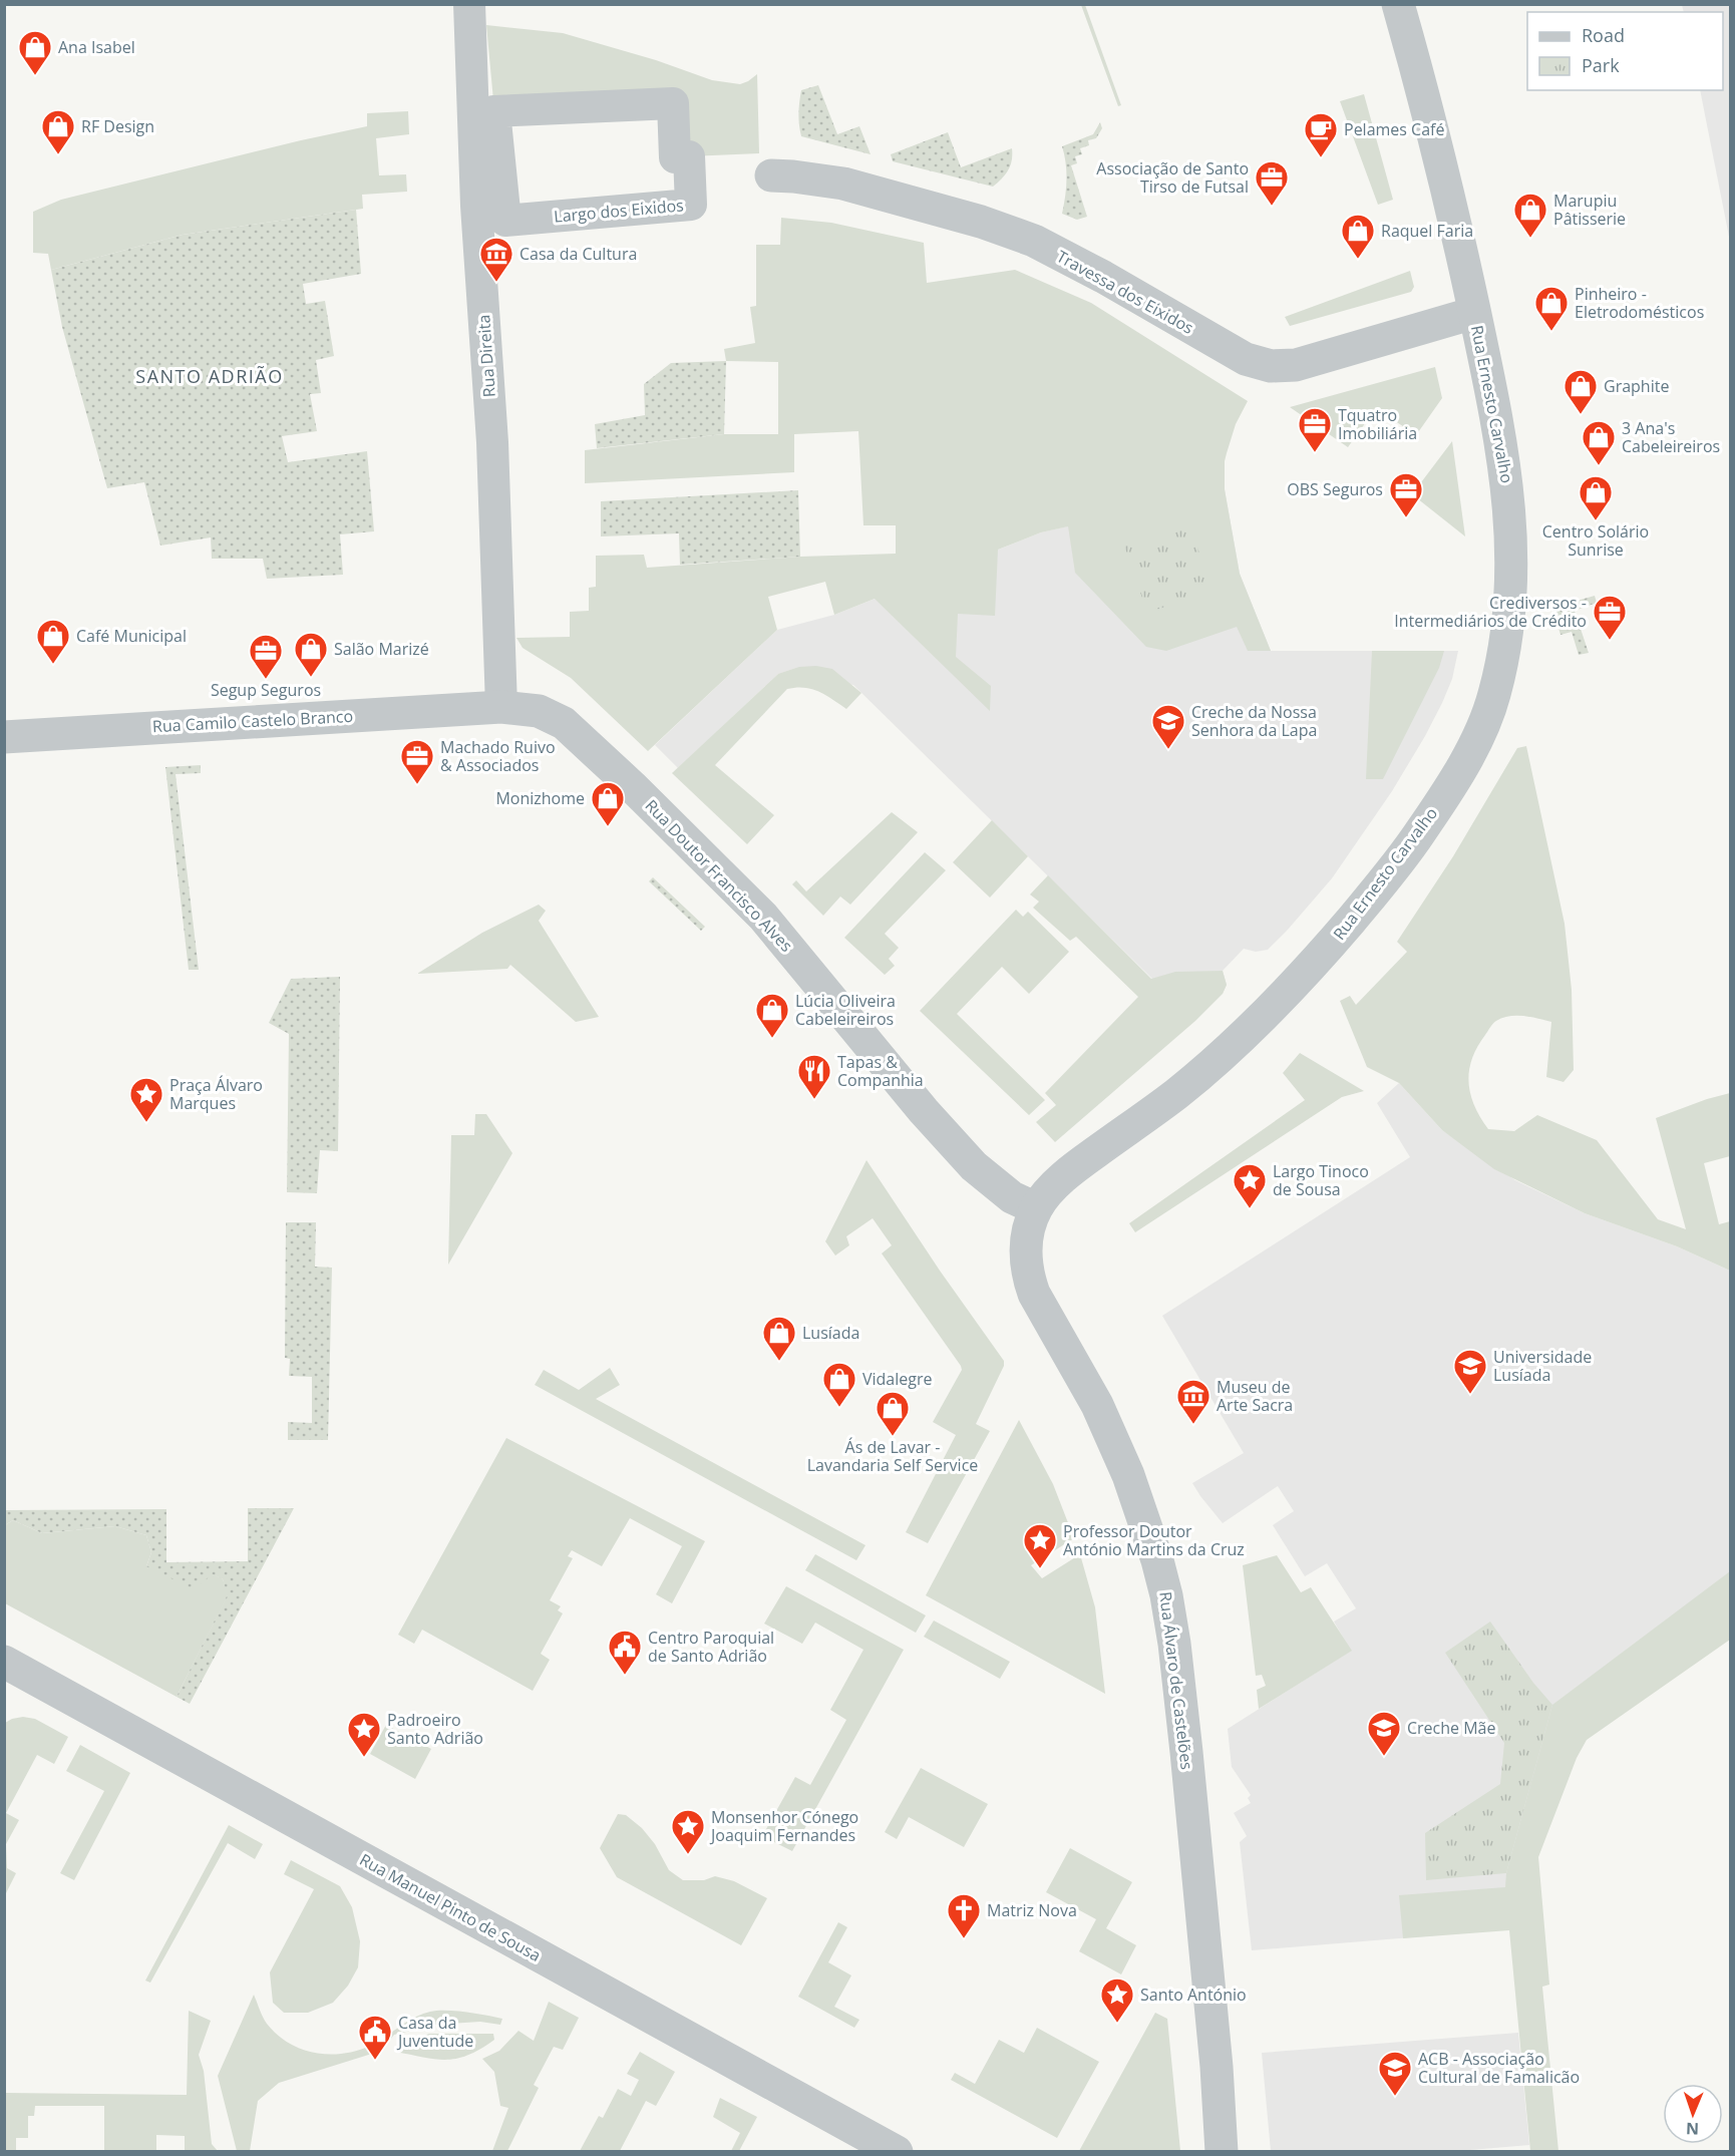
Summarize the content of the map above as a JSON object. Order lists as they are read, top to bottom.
{
  "streets": {
    "street": [
      "Largo dos Eixidos",
      "Travessa dos Eixidos",
      "Rua Direita",
      "Rua Ernesto Carvalho",
      "Rua Camilo Castelo Branco",
      "Rua Doutor Francisco Alves",
      "Rua Álvaro de Castelões",
      "Rua Manuel Pinto de Sousa"
    ]
  },
  "crossings": [
    ["Travessa dos Eixidos", "Rua Ernesto Carvalho"],
    ["Rua Direita", "Rua Camilo Castelo Branco"],
    ["Rua Direita", "Rua Doutor Francisco Alves"],
    ["Rua Ernesto Carvalho", "Rua Doutor Francisco Alves"],
    ["Rua Ernesto Carvalho", "Rua Álvaro de Castelões"],
    ["Rua Camilo Castelo Branco", "Rua Doutor Francisco Alves"],
    ["Rua Doutor Francisco Alves", "Rua Álvaro de Castelões"]
  ],
  "districts": ["SANTO ADRIÃO"],
  "places": {
    "shop": [
      "Ana Isabel",
      "RF Design",
      "Marupiu Pâtisserie",
      "Raquel Faria",
      "Pinheiro - Eletrodomésticos",
      "Graphite",
      "3 Ana's Cabeleireiros",
      "Centro Solário Sunrise",
      "Café Municipal",
      "Salão Marizé",
      "Monizhome",
      "Lúcia Oliveira Cabeleireiros",
      "Lusíada",
      "Vidalegre",
      "Ás de Lavar - Lavandaria Self Service"
    ],
    "cafe": ["Pelames Café"],
    "office": [
      "Associação de Santo Tirso de Futsal",
      "Tquatro Imobiliária",
      "OBS Seguros",
      "Crediversos - Intermediários de Crédito",
      "Segup Seguros",
      "Machado Ruivo & Associados"
    ],
    "museum": ["Casa da Cultura", "Museu de Arte Sacra"],
    "school or university": [
      "Creche da Nossa Senhora da Lapa",
      "Universidade Lusíada",
      "Creche Mãe",
      "ACB - Associação Cultural de Famalicão"
    ],
    "restaurant": ["Tapas & Companhia"],
    "place": [
      "Praça Álvaro Marques",
      "Largo Tinoco de Sousa",
      "Professor Doutor António Martins da Cruz",
      "Padroeiro Santo Adrião",
      "Monsenhor Cónego Joaquim Fernandes",
      "Santo António"
    ],
    "public building": ["Centro Paroquial de Santo Adrião", "Casa da Juventude"],
    "church": ["Matriz Nova"]
  },
  "legend": ["Road", "Park"],
  "north": "bottom"
}
